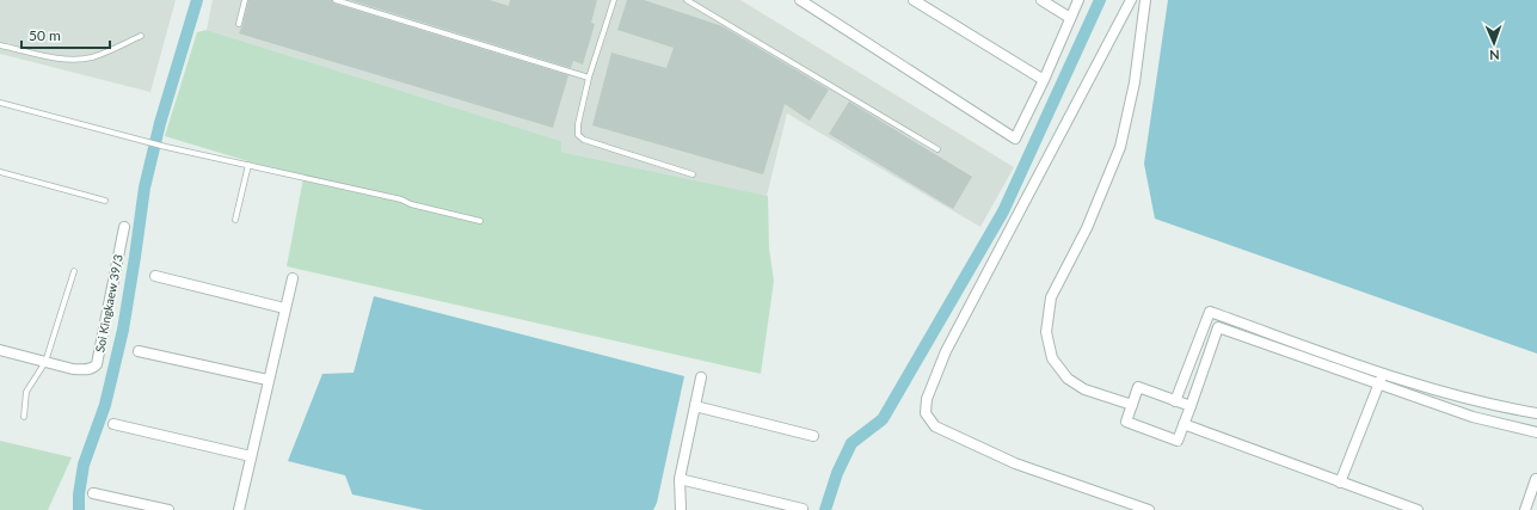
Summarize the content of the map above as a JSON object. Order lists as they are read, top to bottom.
{
  "streets": {
    "street": ["Soi Kingkaew 39/3"]
  },
  "scale_bar": "50 m",
  "north": "bottom"
}
